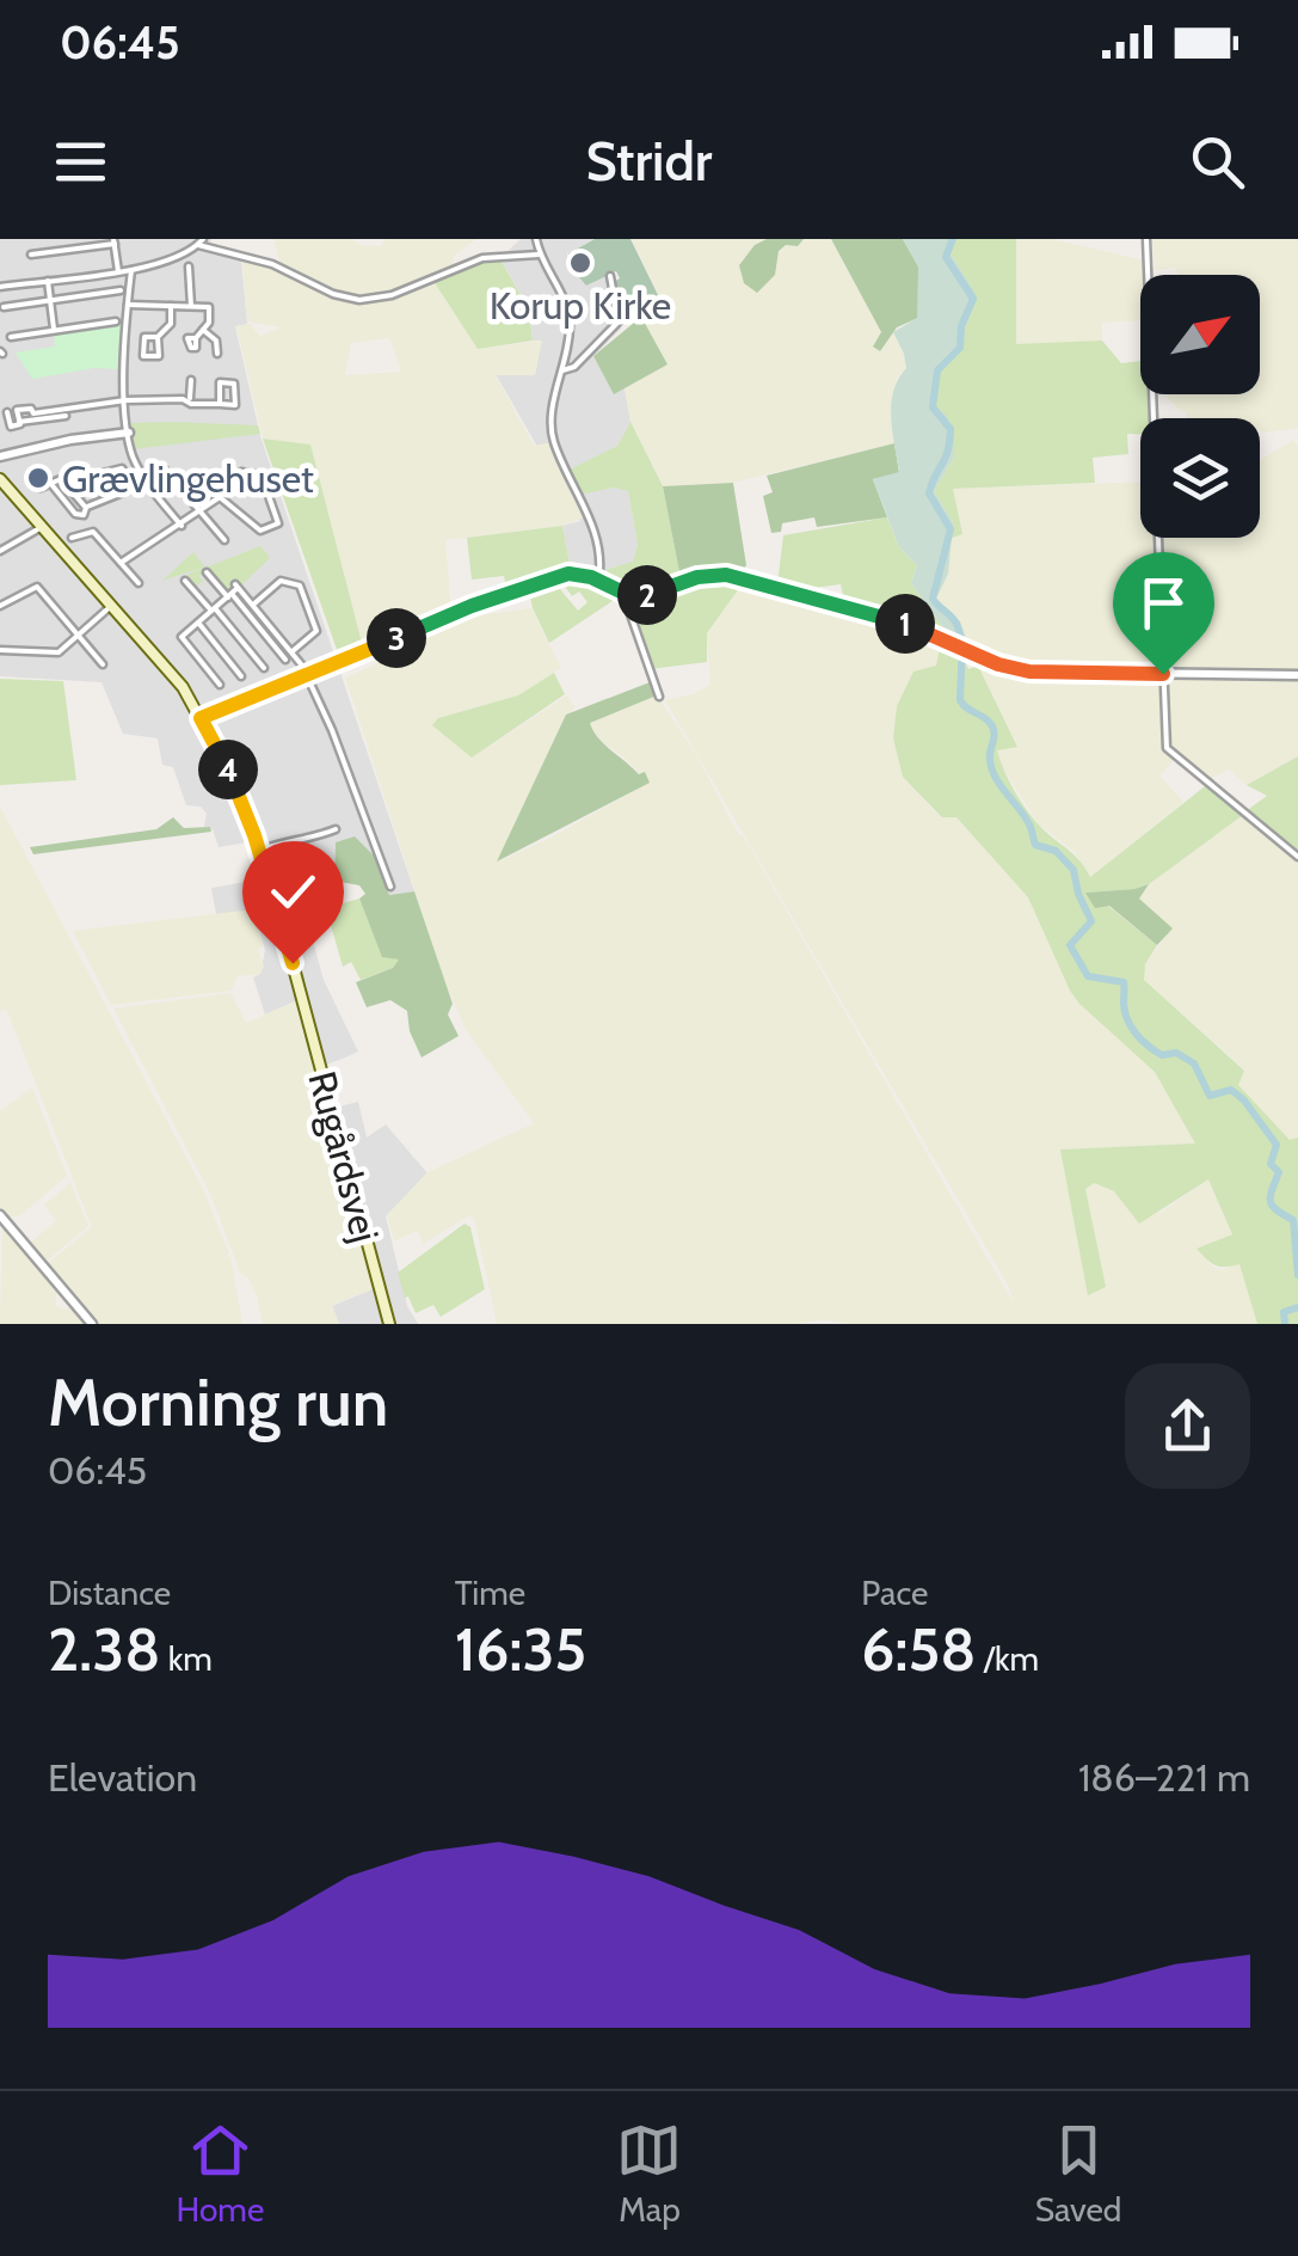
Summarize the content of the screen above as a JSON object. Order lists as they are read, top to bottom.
{
  "streets": {
    "main road": ["Rugårdsvej"]
  },
  "places": ["Korup Kirke", "Grævlingehuset"],
  "north": "top right",
  "page": {
    "status": "06:45",
    "header": "Stridr",
    "pins": [
      "2",
      "1",
      "3",
      "4"
    ],
    "heading": ["Morning run", "06:45"],
    "stats": [
      ["Distance", "2.38 km"],
      ["Time", "16:35"],
      ["Pace", "6:58 /km"]
    ],
    "chart": ["Elevation", "186–221 m"],
    "tabs": ["Home", "Map", "Saved"]
  }
}
